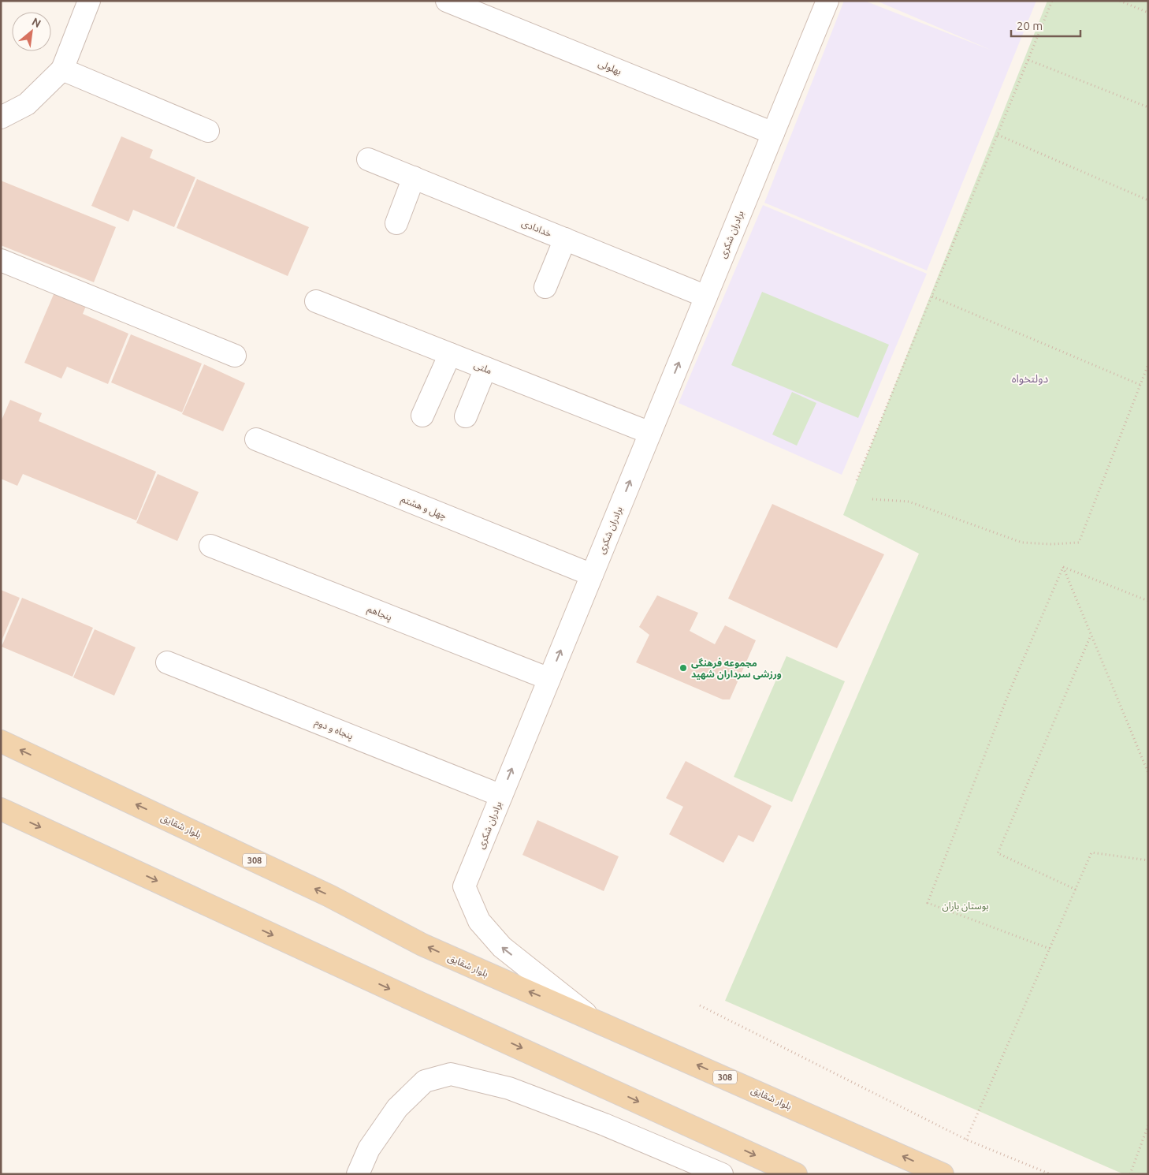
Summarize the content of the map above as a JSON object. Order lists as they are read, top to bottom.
{
  "streets": {
    "main road": ["بلوار شقایق", "308"],
    "street": [
      "بهلولی",
      "خدادادی",
      "برادران شکری",
      "ملتی",
      "چهل و هشتم",
      "پنجاهم",
      "پنجاه و دوم"
    ]
  },
  "crossings": [
    ["بهلولی", "برادران شکری"],
    ["خدادادی", "برادران شکری"],
    ["برادران شکری", "ملتی"],
    ["برادران شکری", "چهل و هشتم"],
    ["برادران شکری", "پنجاهم"],
    ["برادران شکری", "پنجاه و دوم"],
    ["برادران شکری", "بلوار شقایق"]
  ],
  "one_way": ["برادران شکری"],
  "districts": ["دولتخواه"],
  "parks": ["بوستان باران"],
  "places": ["مجموعه فرهنگی ورزشی سرداران شهید"],
  "scale_bar": "20 m",
  "north": "top right"
}
